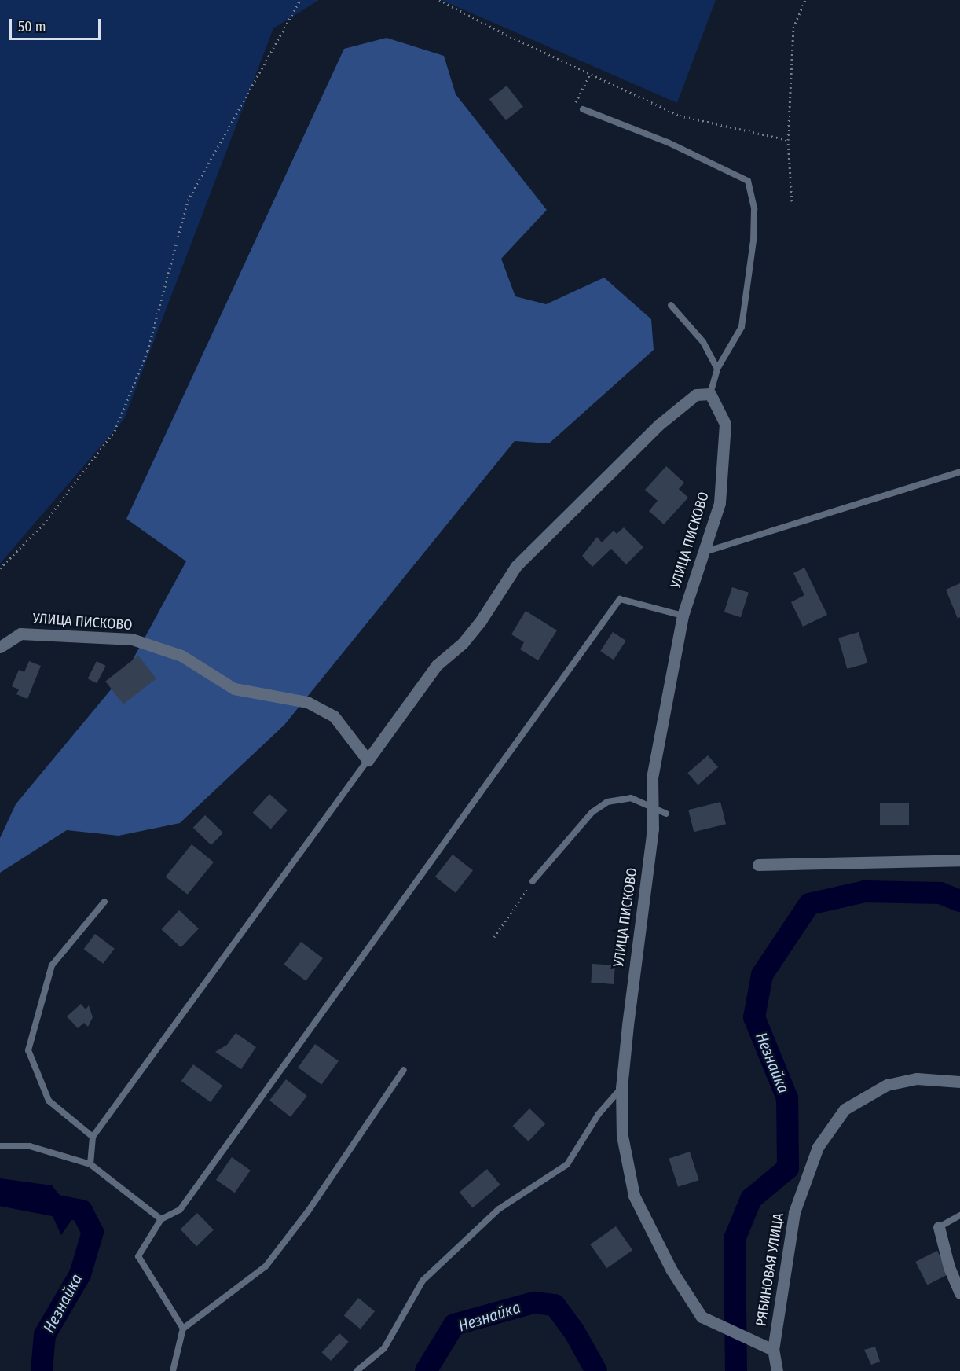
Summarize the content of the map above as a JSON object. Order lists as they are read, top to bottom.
{
  "streets": {
    "street": ["УЛИЦА ПИСКОВО", "РЯБИНОВАЯ УЛИЦА"]
  },
  "crossings": [
    ["УЛИЦА ПИСКОВО", "РЯБИНОВАЯ УЛИЦА"]
  ],
  "water": ["Незнайка"],
  "scale_bar": "50 m"
}
